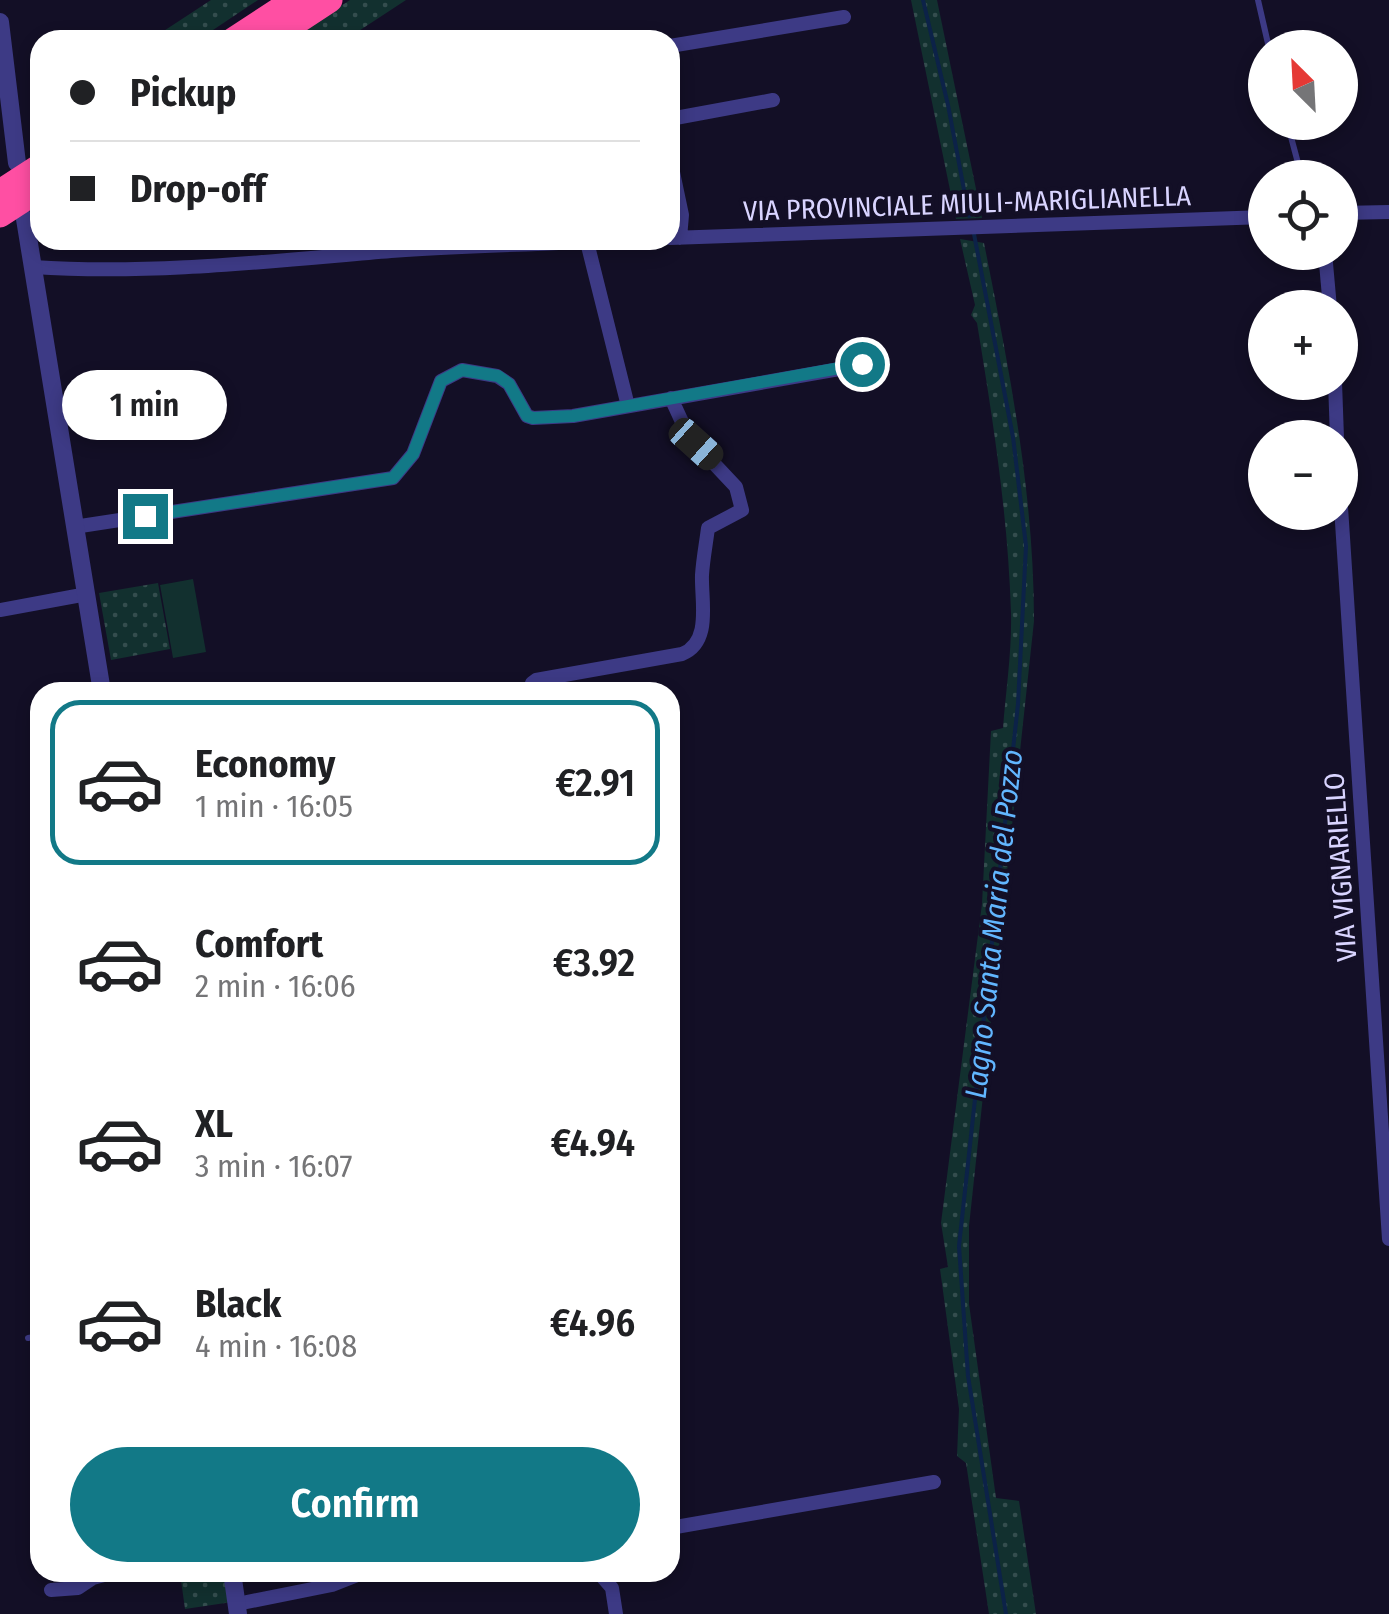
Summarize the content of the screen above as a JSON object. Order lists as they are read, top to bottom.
{
  "streets": {
    "street": ["VIA PROVINCIALE MIULI-MARIGLIANELLA", "VIA VIGNARIELLO"]
  },
  "water": ["Lagno Santa Maria del Pozzo"],
  "north": "top left",
  "page": {
    "map_buttons": ["+", "−"],
    "banner": ["Pickup", "Drop-off"],
    "bubble": "1 min",
    "list": [
      {
        "name": "Economy",
        "note": "1 min · 16:05",
        "value": "€2.91"
      },
      {
        "name": "Comfort",
        "note": "2 min · 16:06",
        "value": "€3.92"
      },
      {
        "name": "XL",
        "note": "3 min · 16:07",
        "value": "€4.94"
      },
      {
        "name": "Black",
        "note": "4 min · 16:08",
        "value": "€4.96"
      }
    ],
    "buttons": "Confirm"
  }
}
